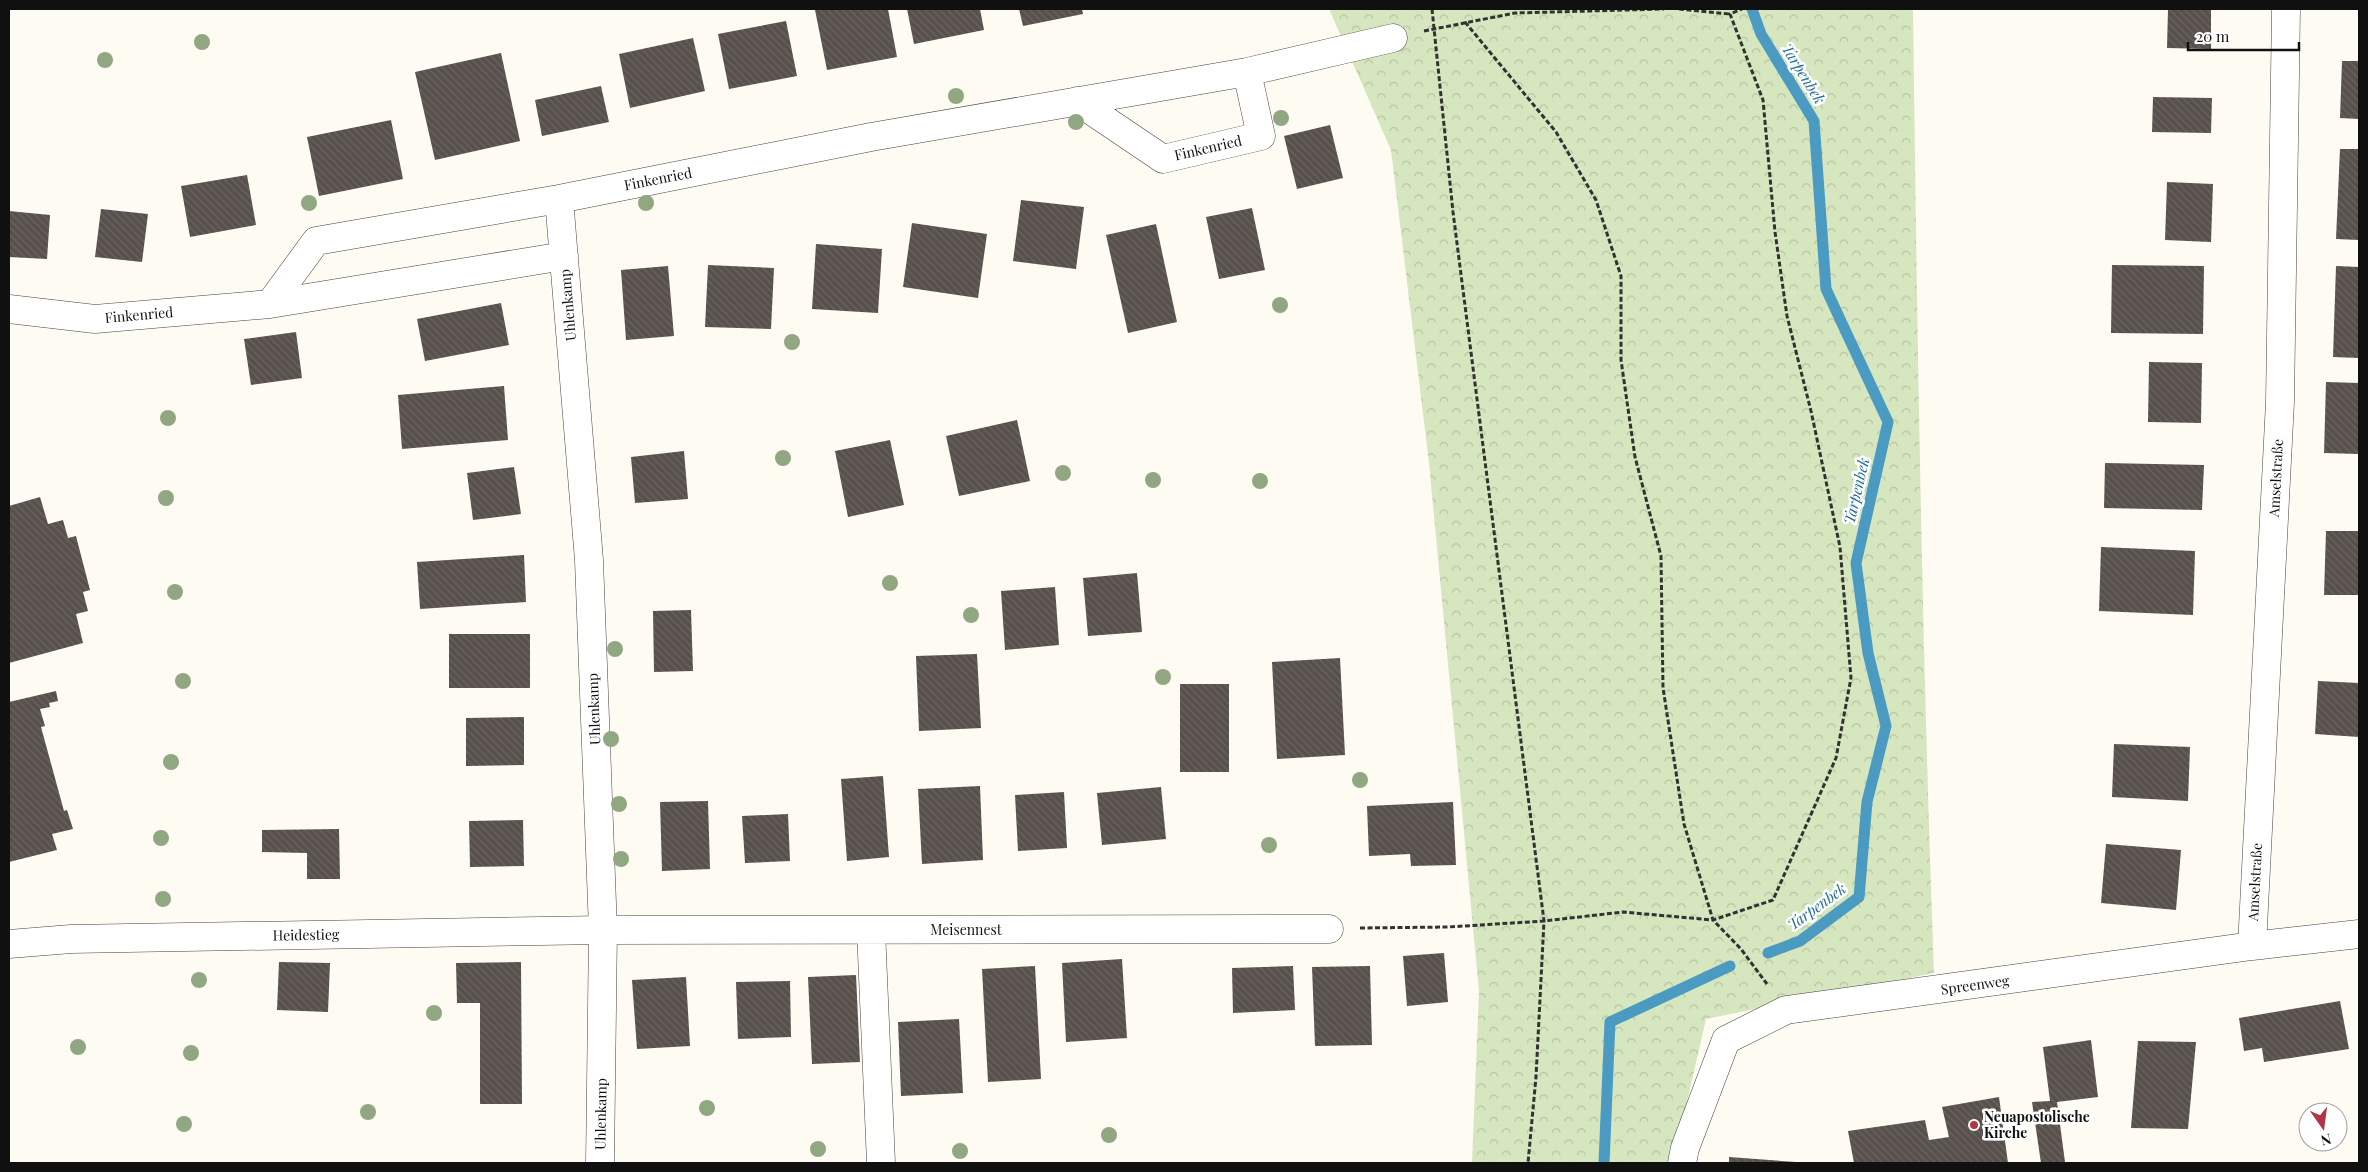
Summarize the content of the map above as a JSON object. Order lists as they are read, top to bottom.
{
  "streets": {
    "street": [
      "Finkenried",
      "Uhlenkamp",
      "Amselstraße",
      "Meisennest",
      "Heidestieg",
      "Spreenweg"
    ]
  },
  "crossings": [
    ["Finkenried", "Uhlenkamp"],
    ["Uhlenkamp", "Meisennest"],
    ["Uhlenkamp", "Heidestieg"],
    ["Amselstraße", "Spreenweg"],
    ["Meisennest", "Heidestieg"]
  ],
  "water": ["Tarpenbek"],
  "places": ["Neuapostolische Kirche"],
  "scale_bar": "20 m",
  "north": "bottom"
}
